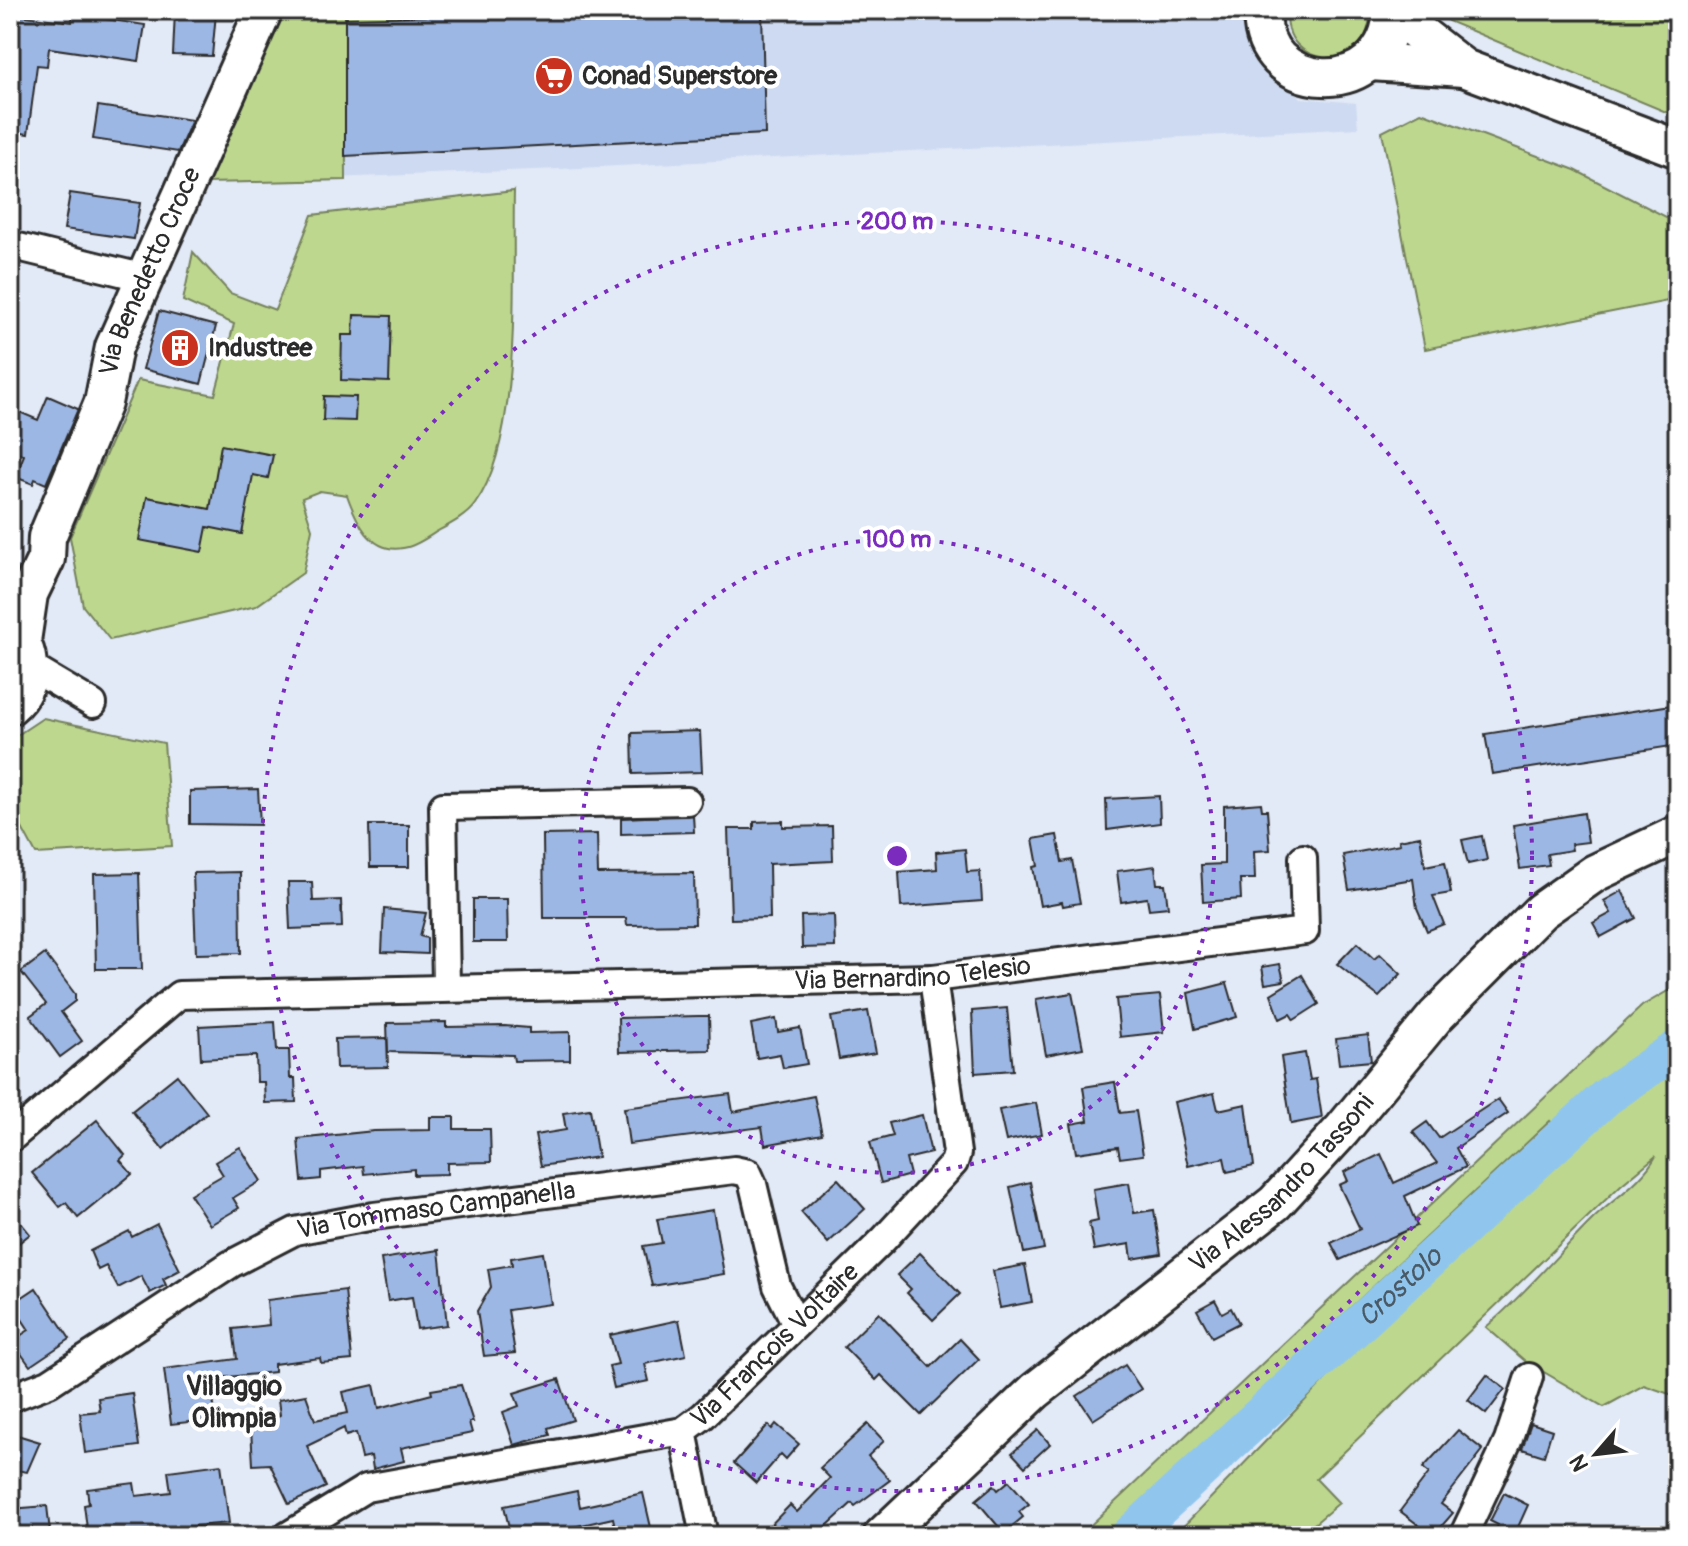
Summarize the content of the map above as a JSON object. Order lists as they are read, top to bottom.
{
  "streets": {
    "street": [
      "Via Benedetto Croce",
      "Via Bernardino Telesio",
      "Via Alessandro Tassoni",
      "Via Tommaso Campanella",
      "Via François Voltaire"
    ]
  },
  "crossings": [
    ["Via Bernardino Telesio", "Via François Voltaire"],
    ["Via Tommaso Campanella", "Via François Voltaire"]
  ],
  "districts": ["Villaggio Olimpia"],
  "water": ["Crostolo"],
  "places": {
    "supermarket": ["Conad Superstore"],
    "building": ["Industree"]
  },
  "north": "bottom left",
  "rings": ["200 m", "100 m"]
}
